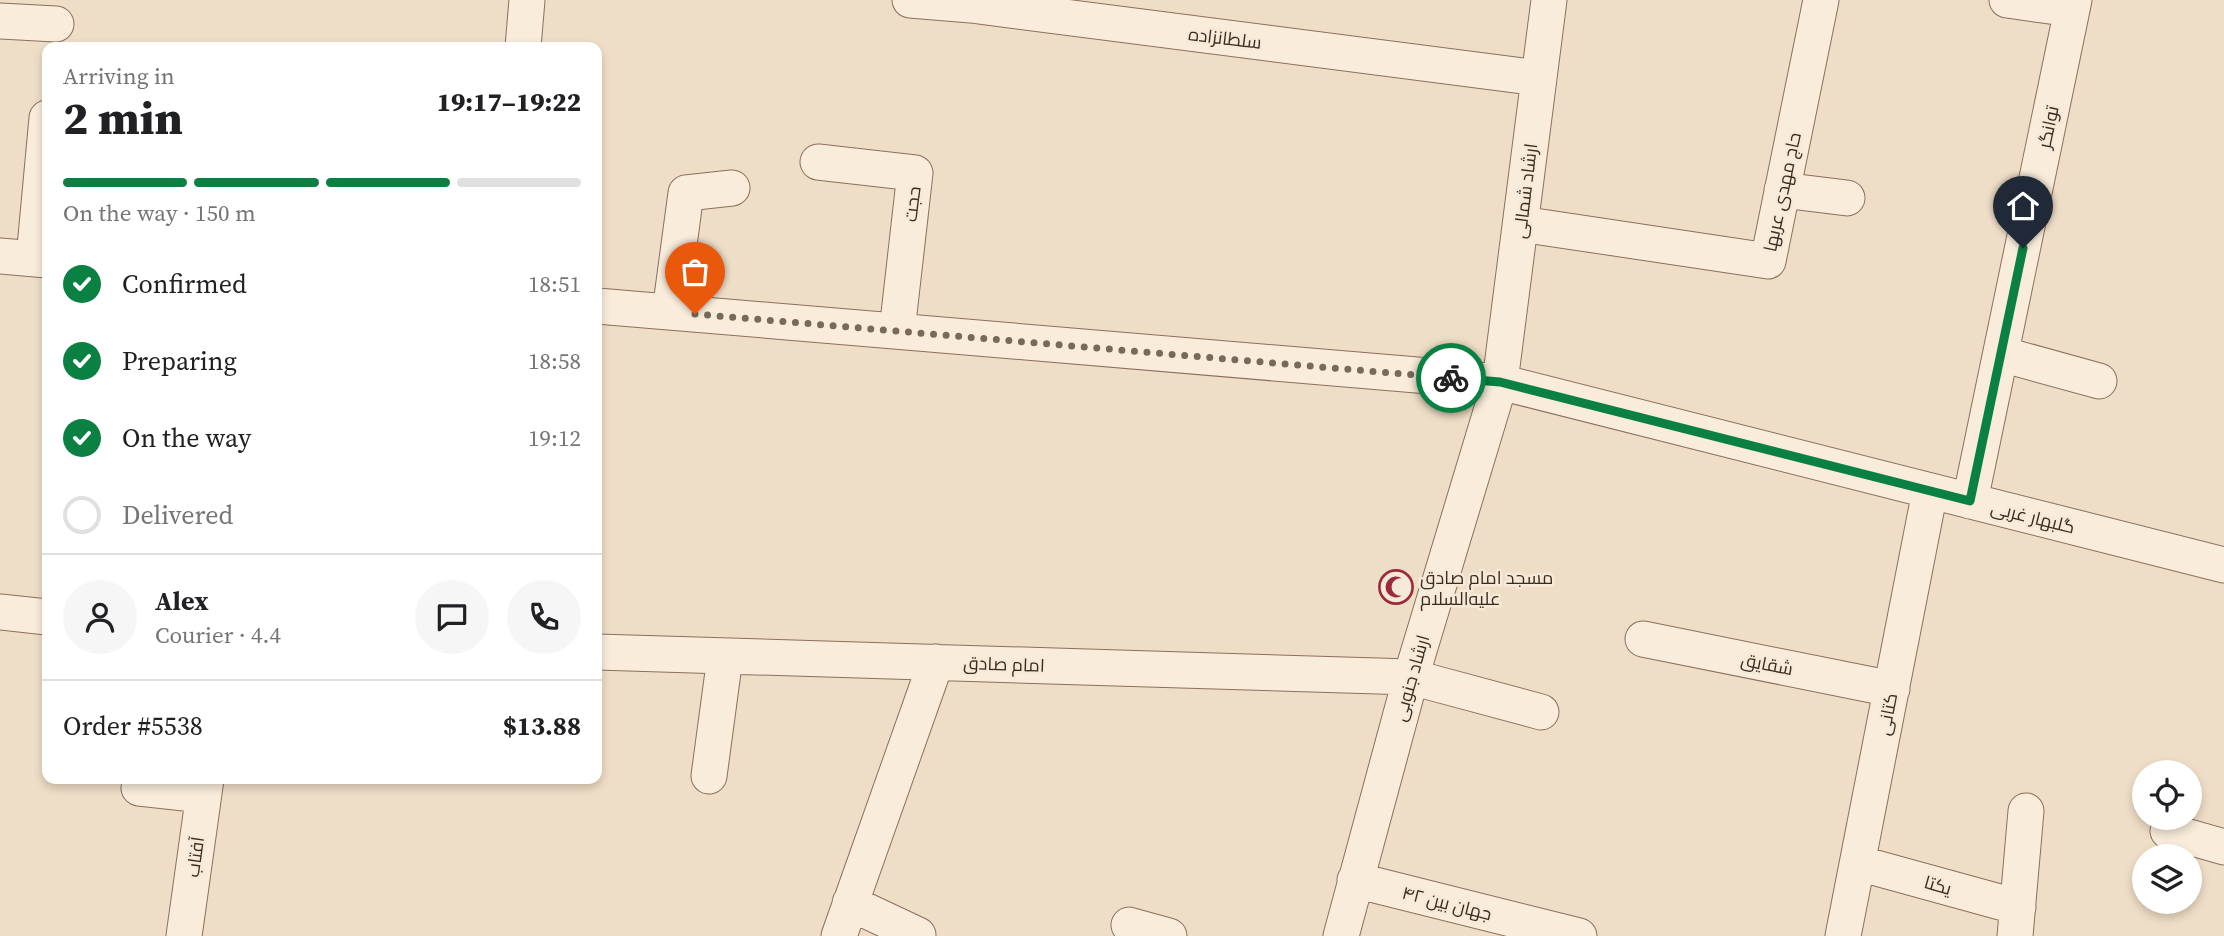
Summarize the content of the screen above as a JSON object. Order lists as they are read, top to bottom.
{
  "streets": {
    "street": [
      "سلطانزاده",
      "توانگر",
      "ارشاد شمالی",
      "حاج مهدی عربها",
      "حجت",
      "گلبهار غربی",
      "امام صادق",
      "شقایق",
      "ارشاد جنوبی",
      "کتانی",
      "آفتاب",
      "یکتا",
      "جهان بین ۴۲"
    ]
  },
  "crossings": [
    ["سلطانزاده", "ارشاد شمالی"],
    ["توانگر", "گلبهار غربی"],
    ["ارشاد شمالی", "حاج مهدی عربها"],
    ["ارشاد شمالی", "گلبهار غربی"],
    ["ارشاد شمالی", "ارشاد جنوبی"],
    ["حجت", "گلبهار غربی"],
    ["گلبهار غربی", "ارشاد جنوبی"],
    ["گلبهار غربی", "کتانی"],
    ["امام صادق", "ارشاد جنوبی"],
    ["شقایق", "کتانی"],
    ["ارشاد جنوبی", "جهان بین ۴۲"],
    ["کتانی", "یکتا"]
  ],
  "places": {
    "mosque": ["مسجد امام صادق علیه‌السلام"]
  },
  "page": {
    "heading": ["2 min", "Arriving in", "19:17–19:22"],
    "panel": [
      "Alex",
      "Courier · 4.4",
      "Order #5538",
      "$13.88"
    ],
    "bar": "On the way · 150 m",
    "list": [
      ["Confirmed", "18:51"],
      ["Preparing", "18:58"],
      ["On the way", "19:12"],
      "Delivered"
    ]
  }
}
